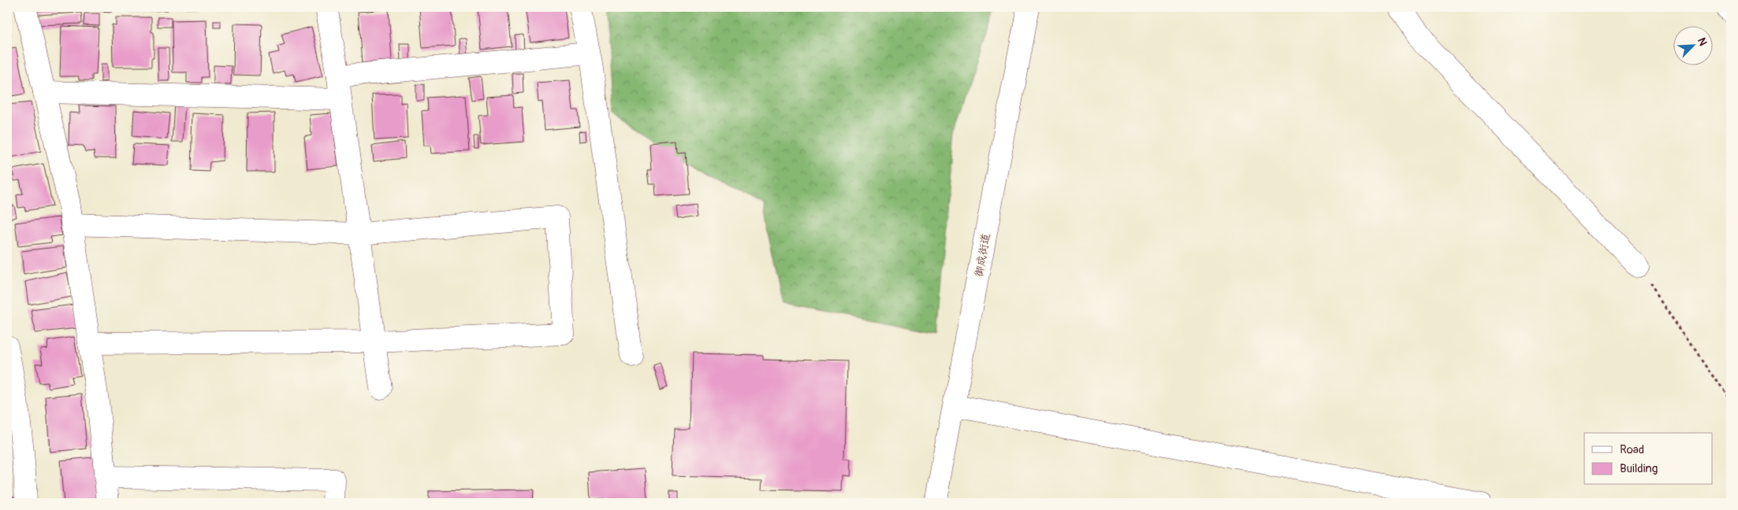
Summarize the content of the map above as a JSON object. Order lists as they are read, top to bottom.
{
  "streets": {
    "street": ["御成街道"]
  },
  "legend": ["Road", "Building"],
  "north": "top right"
}
